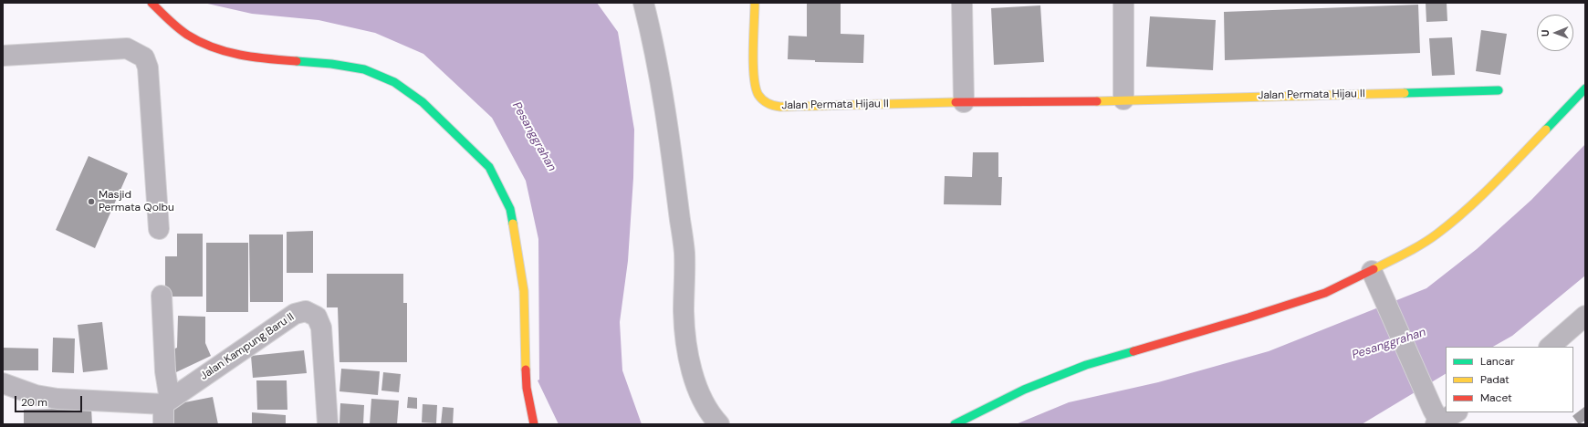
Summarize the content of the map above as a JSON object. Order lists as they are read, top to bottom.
{
  "streets": {
    "street": ["Jalan Permata Hijau II", "Jalan Kampung Baru II"]
  },
  "water": ["Pesanggrahan"],
  "places": ["Masjid Permata Qolbu"],
  "legend": ["Lancar", "Padat", "Macet"],
  "scale_bar": "20 m",
  "north": "left"
}
